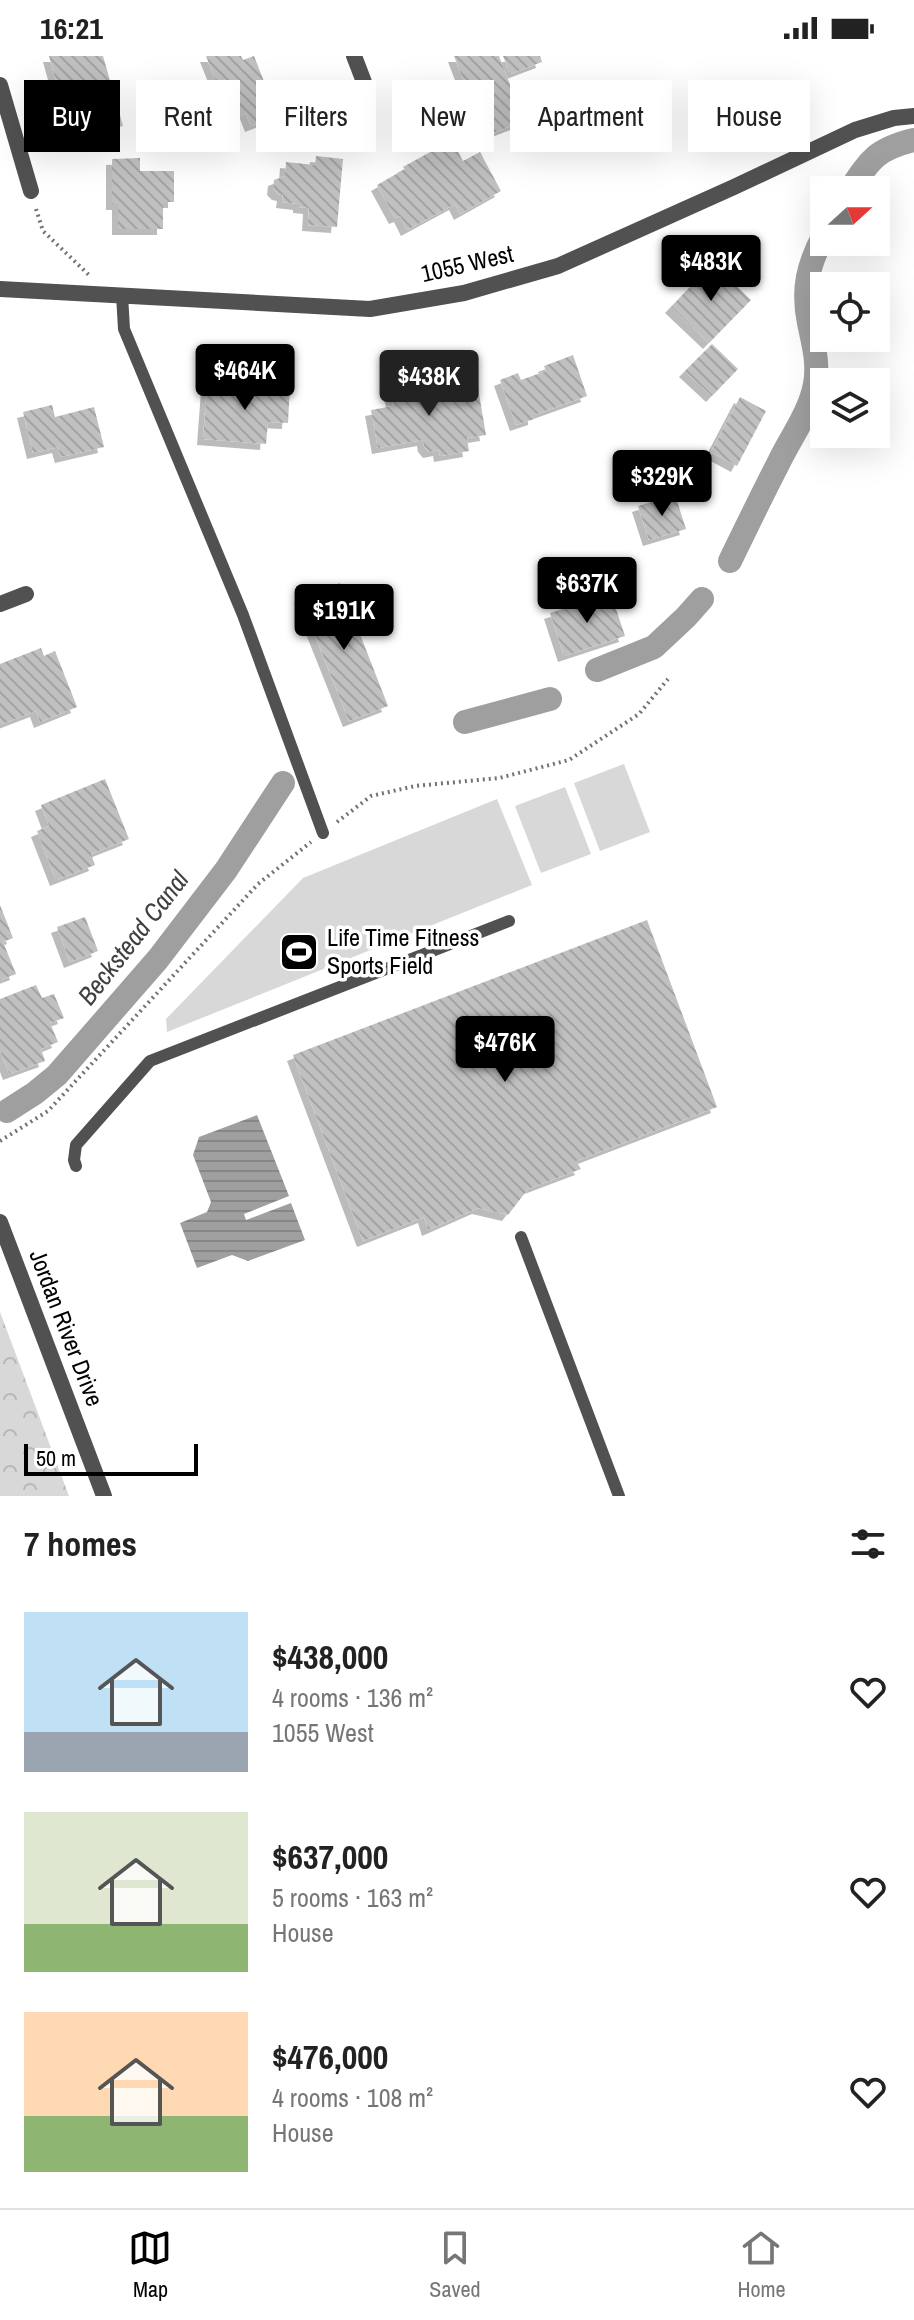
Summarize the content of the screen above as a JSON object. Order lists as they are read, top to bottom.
{
  "streets": {
    "street": ["1055 West", "Jordan River Drive"]
  },
  "water": ["Beckstead Canal"],
  "places": {
    "sports": ["Life Time Fitness Sports Field"]
  },
  "scale_bar": "50 m",
  "north": "right",
  "page": {
    "status": "16:21",
    "chip": [
      "Buy",
      "Rent",
      "Filters",
      "New",
      "Apartment",
      "House"
    ],
    "price": [
      "$483K",
      "$464K",
      "$438K",
      "$329K",
      "$637K",
      "$191K",
      "$476K"
    ],
    "scale": "50 m",
    "heading": "7 homes",
    "list": [
      {
        "name": "$438,000",
        "note": "4 rooms · 136 m² · 1055 West"
      },
      {
        "name": "$637,000",
        "note": "5 rooms · 163 m² · House"
      },
      {
        "name": "$476,000",
        "note": "4 rooms · 108 m² · House"
      }
    ],
    "tabs": ["Map", "Saved", "Home"]
  }
}
